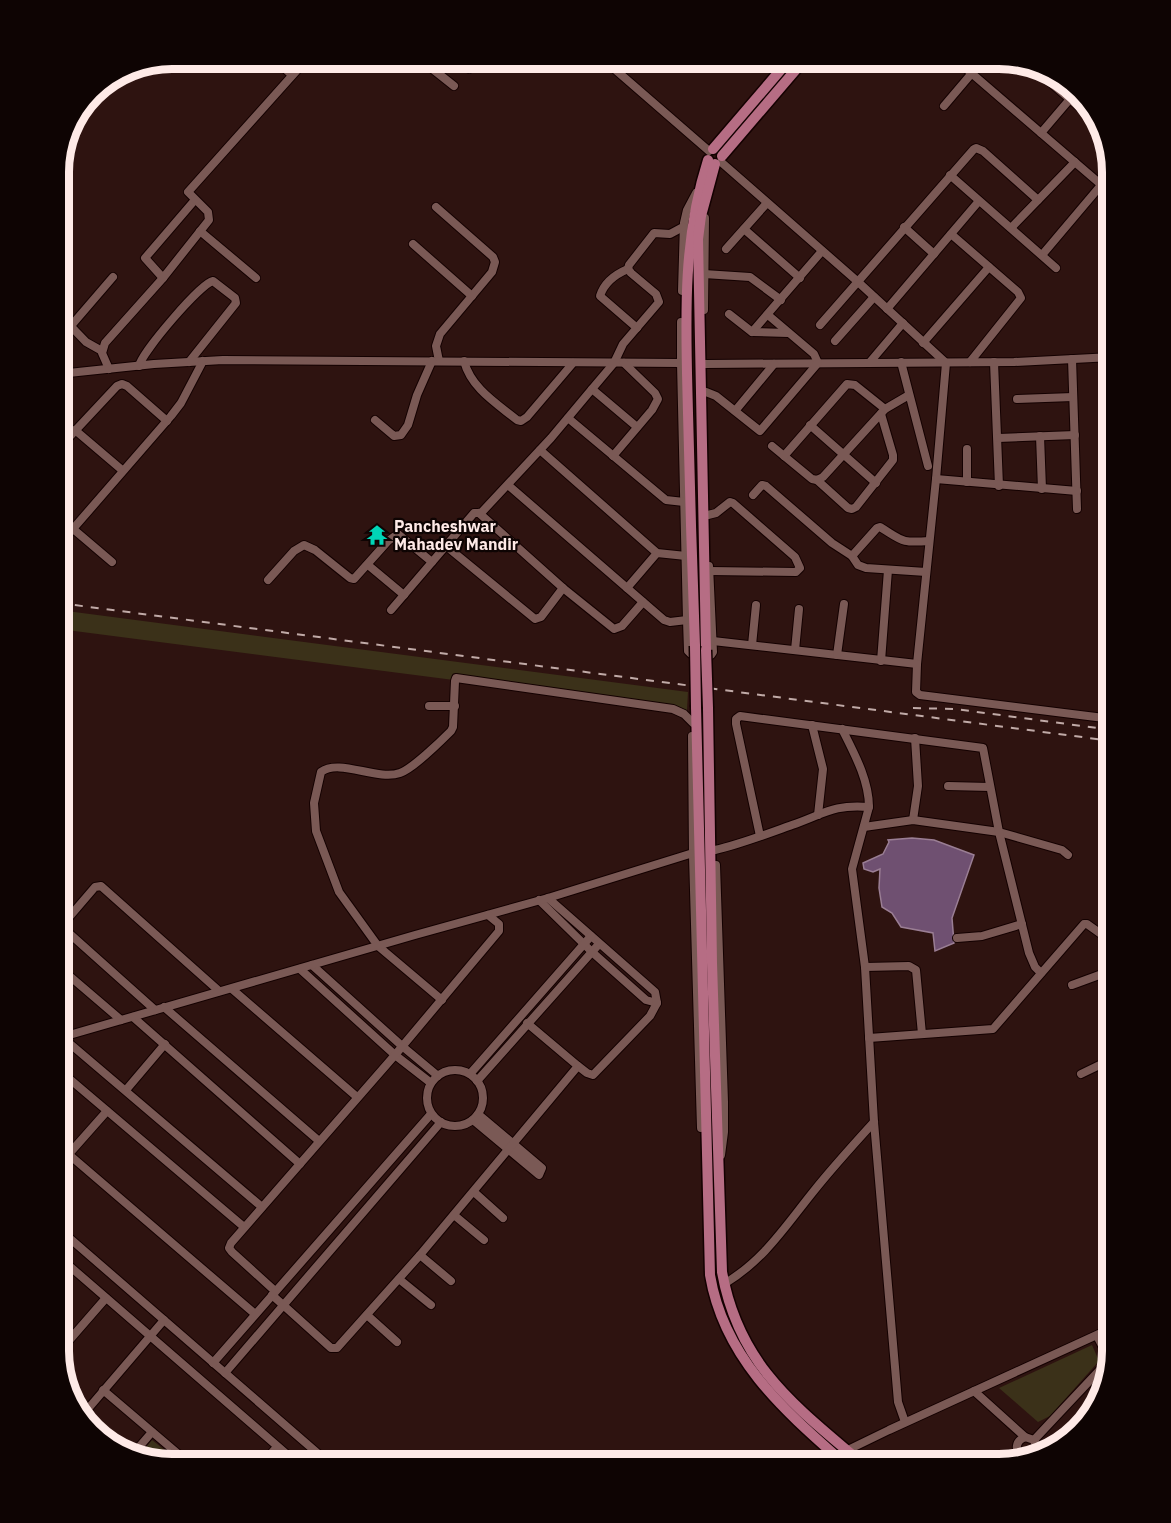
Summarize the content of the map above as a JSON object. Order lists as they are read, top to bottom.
{
  "places": {
    "temple": ["Pancheshwar Mahadev Mandir"]
  }
}
